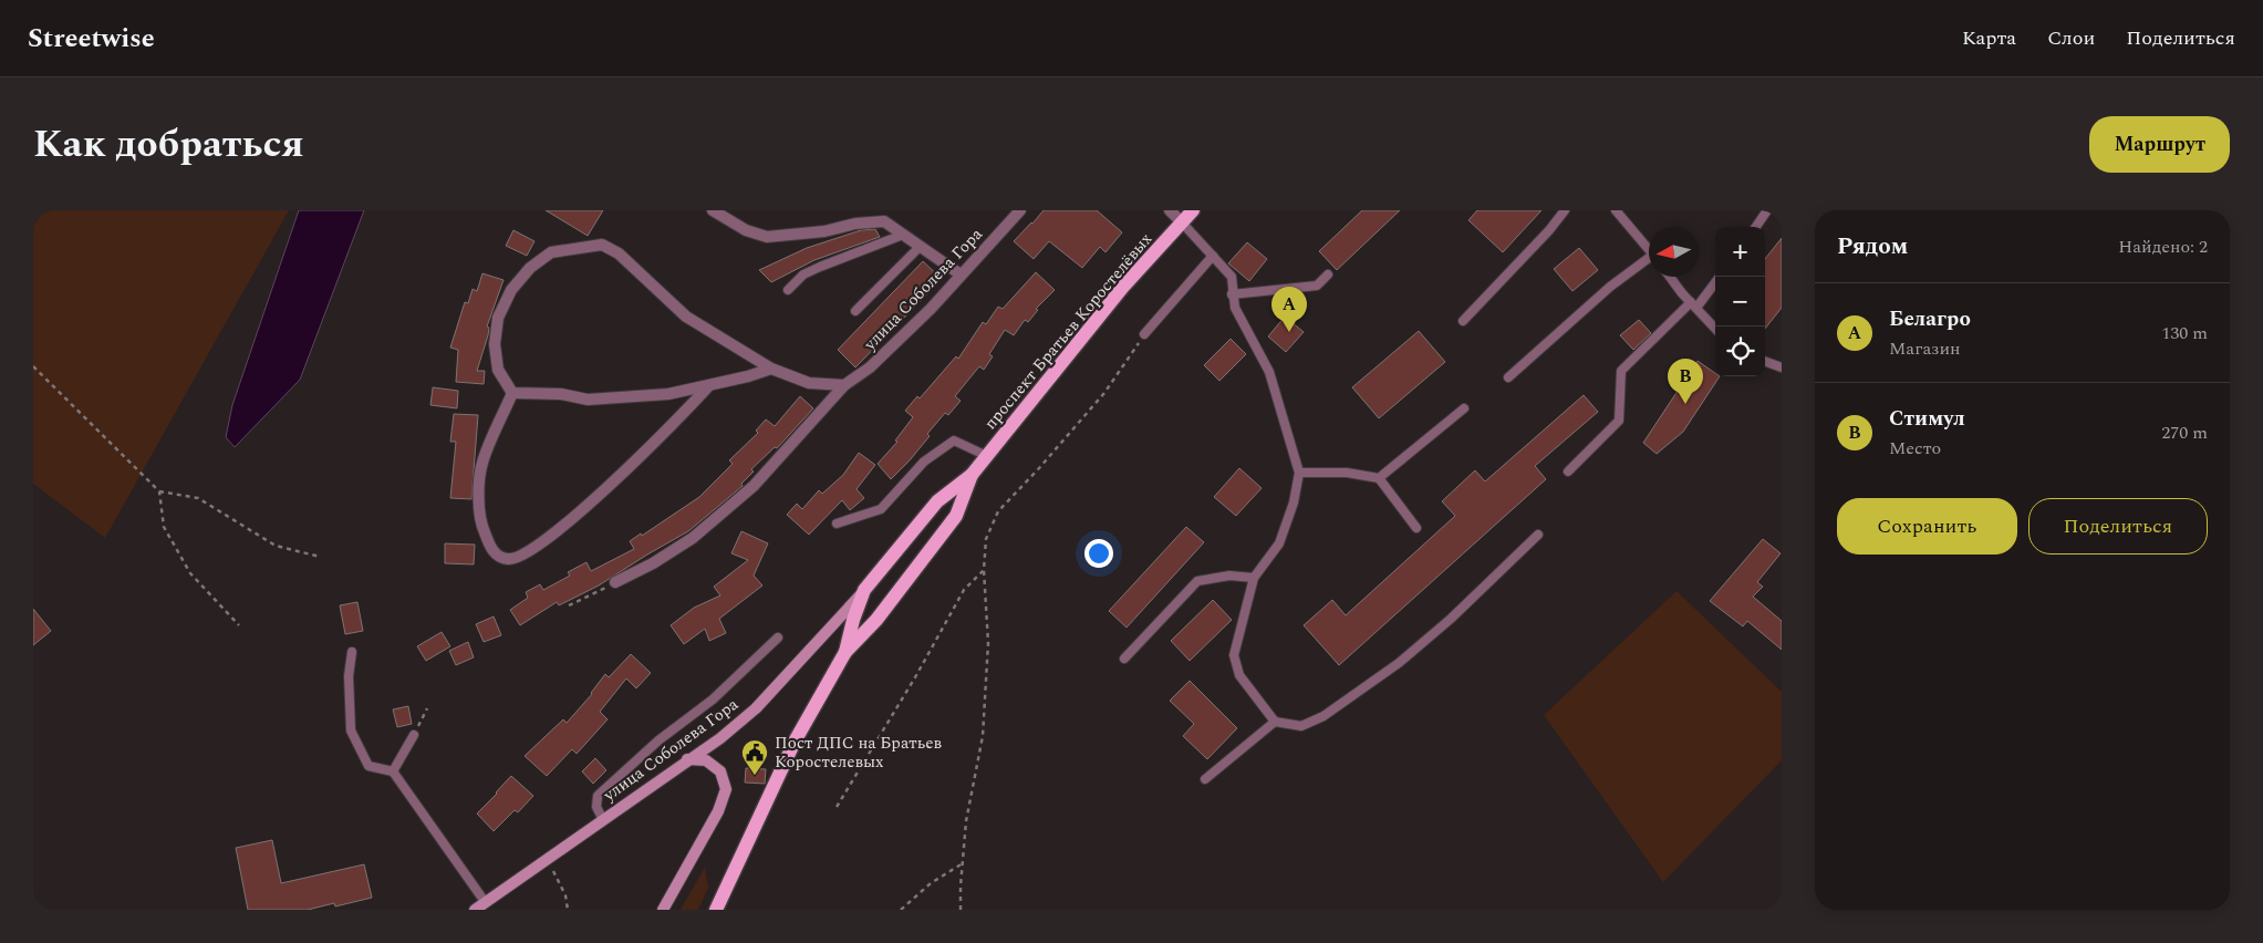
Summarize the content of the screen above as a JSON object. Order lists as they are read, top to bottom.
{
  "streets": {
    "main road": ["проспект Братьев Коростелёвых"],
    "street": ["улица Соболева Гора"]
  },
  "crossings": [
    ["улица Соболева Гора", "проспект Братьев Коростелёвых"]
  ],
  "places": {
    "public building": ["Пост ДПС на Братьев Коростелевых"]
  },
  "north": "left",
  "page": {
    "header": "Streetwise",
    "nav": ["Карта", "Слои", "Поделиться"],
    "title": "Как добраться",
    "buttons": [
      "Маршрут",
      ["Сохранить", "Поделиться"]
    ],
    "heading": ["Рядом", "Найдено: 2"],
    "map_buttons": ["+", "−"],
    "list": [
      {
        "mark": "A",
        "name": "Белагро",
        "note": "Магазин",
        "value": "130 m"
      },
      {
        "mark": "B",
        "name": "Стимул",
        "note": "Место",
        "value": "270 m"
      }
    ],
    "pins": ["A", "B"]
  }
}
